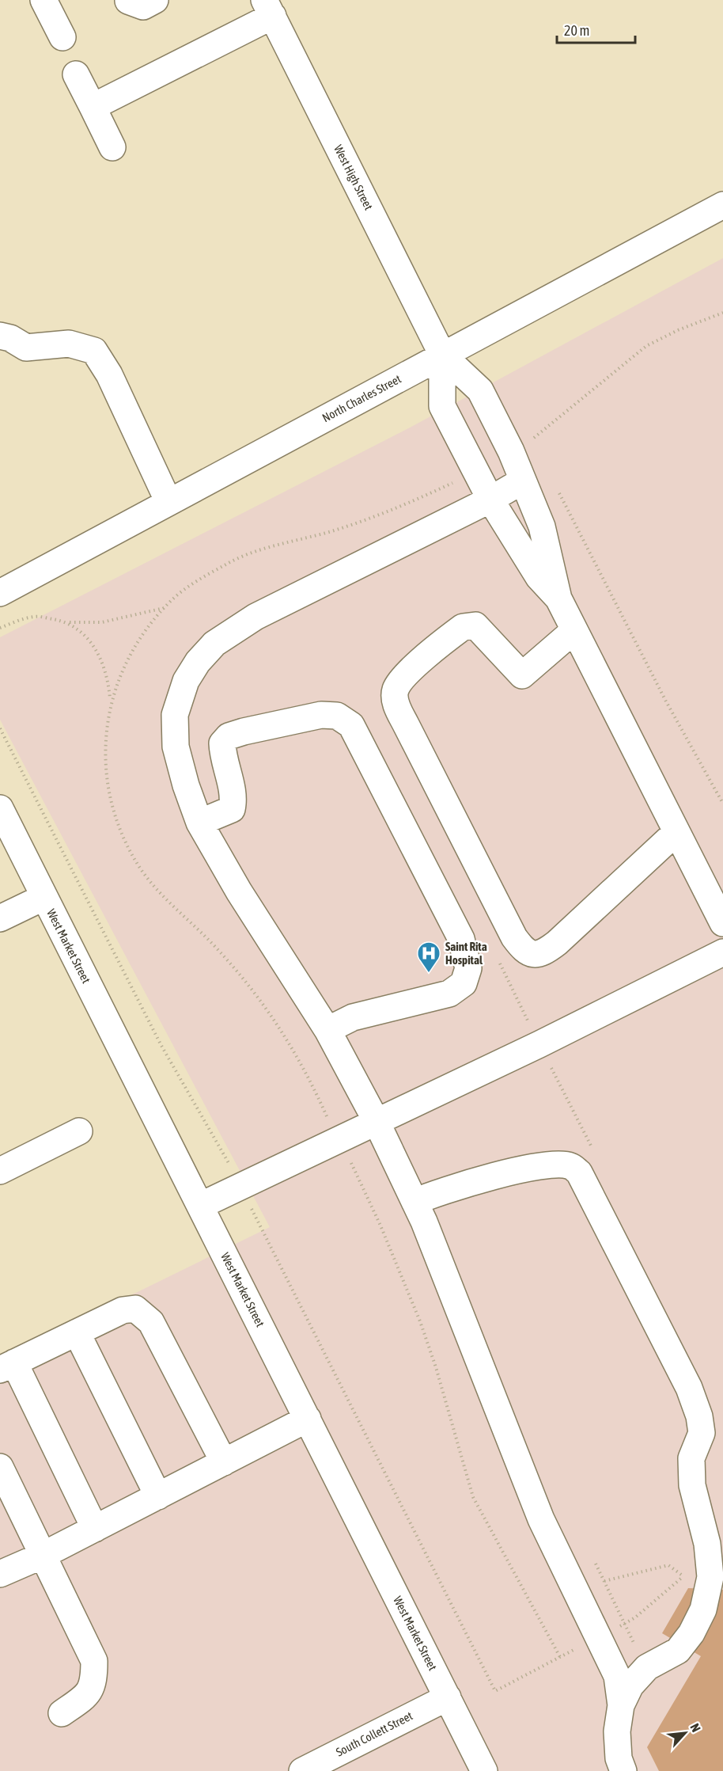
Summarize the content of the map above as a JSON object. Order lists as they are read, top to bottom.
{
  "streets": {
    "street": [
      "West High Street",
      "North Charles Street",
      "West Market Street",
      "South Collett Street"
    ]
  },
  "crossings": [
    ["West High Street", "North Charles Street"],
    ["West Market Street", "South Collett Street"]
  ],
  "places": {
    "hospital": ["Saint Rita Hospital"]
  },
  "scale_bar": "20 m",
  "north": "top right"
}
